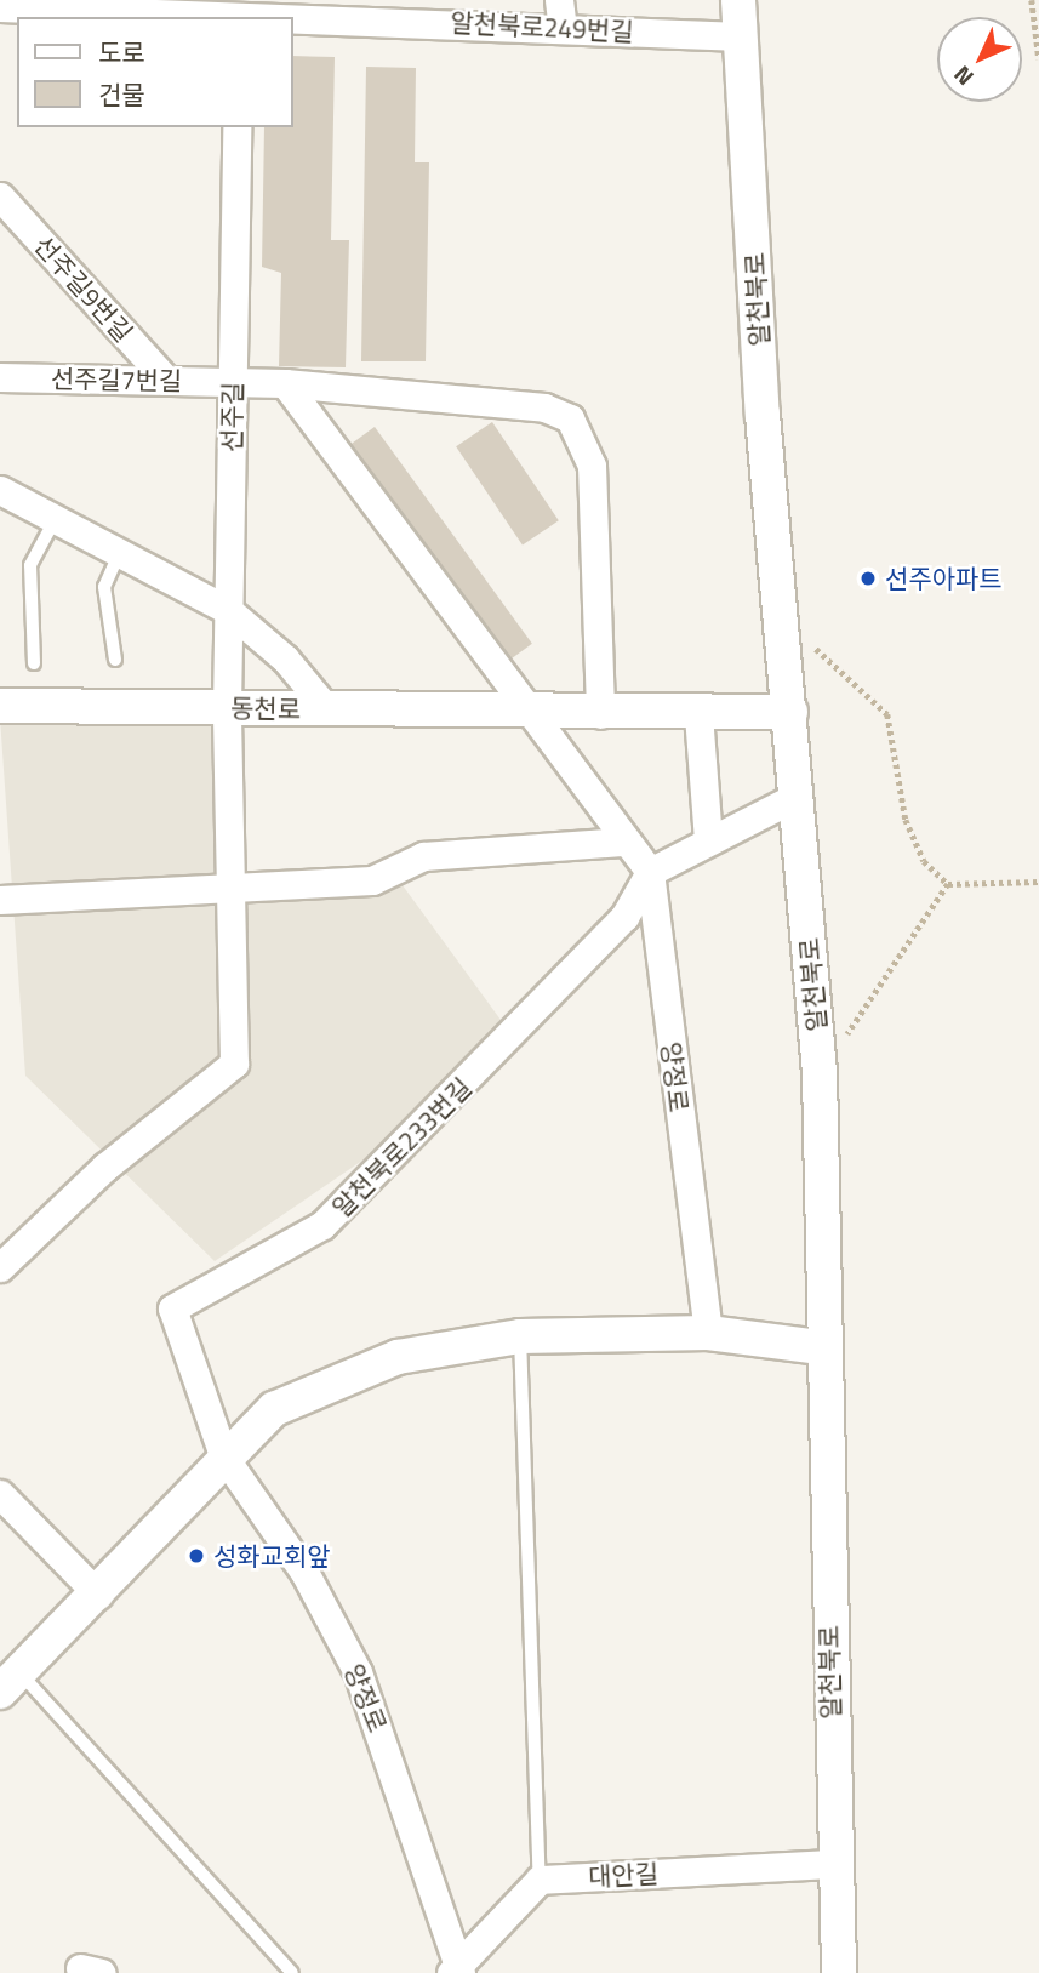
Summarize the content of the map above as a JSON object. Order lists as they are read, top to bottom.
{
  "streets": {
    "street": [
      "알천북로249번길",
      "선주길9번길",
      "알천북로",
      "선주길7번길",
      "선주길",
      "동천로",
      "양정로",
      "알천북로233번길",
      "대안길"
    ]
  },
  "crossings": [
    ["알천북로249번길", "알천북로"],
    ["선주길9번길", "선주길7번길"],
    ["알천북로", "동천로"],
    ["알천북로", "대안길"],
    ["선주길7번길", "선주길"],
    ["선주길", "동천로"],
    ["양정로", "알천북로233번길"]
  ],
  "places": ["선주아파트", "성화교회앞"],
  "legend": ["도로", "건물"],
  "north": "bottom left"
}
